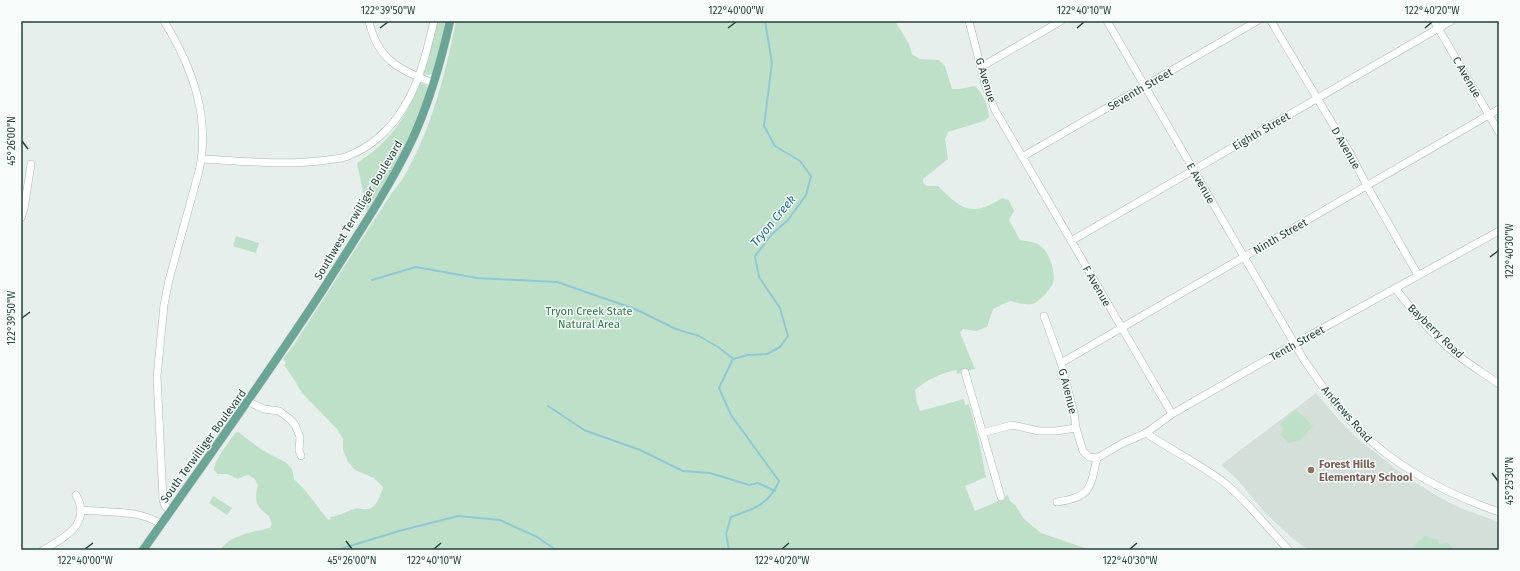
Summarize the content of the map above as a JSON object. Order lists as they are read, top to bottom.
{
  "streets": {
    "main road": ["Southwest Terwilliger Boulevard", "South Terwilliger Boulevard"],
    "street": [
      "C Avenue",
      "G Avenue",
      "Seventh Street",
      "Eighth Street",
      "D Avenue",
      "E Avenue",
      "Ninth Street",
      "F Avenue",
      "Bayberry Road",
      "Tenth Street",
      "Andrews Road"
    ]
  },
  "crossings": [
    ["C Avenue", "Eighth Street"],
    ["C Avenue", "Ninth Street"],
    ["G Avenue", "Seventh Street"],
    ["G Avenue", "Ninth Street"],
    ["G Avenue", "F Avenue"],
    ["G Avenue", "Tenth Street"],
    ["Seventh Street", "E Avenue"],
    ["Seventh Street", "F Avenue"],
    ["Eighth Street", "D Avenue"],
    ["Eighth Street", "E Avenue"],
    ["Eighth Street", "F Avenue"],
    ["D Avenue", "Ninth Street"],
    ["D Avenue", "Tenth Street"],
    ["E Avenue", "Ninth Street"],
    ["E Avenue", "Tenth Street"],
    ["E Avenue", "Andrews Road"],
    ["Southwest Terwilliger Boulevard", "South Terwilliger Boulevard"],
    ["Ninth Street", "F Avenue"],
    ["F Avenue", "Tenth Street"],
    ["Bayberry Road", "Tenth Street"],
    ["Tenth Street", "Andrews Road"]
  ],
  "water": ["Tryon Creek"],
  "parks": ["Tryon Creek State Natural Area"],
  "places": ["Forest Hills Elementary School"],
  "coordinates": [
    "122°39'50\"W",
    "122°40'00\"W",
    "122°40'10\"W",
    "122°40'20\"W",
    "45°26'00\"N",
    "122°40'30\"W",
    "45°25'30\"N"
  ]
}
